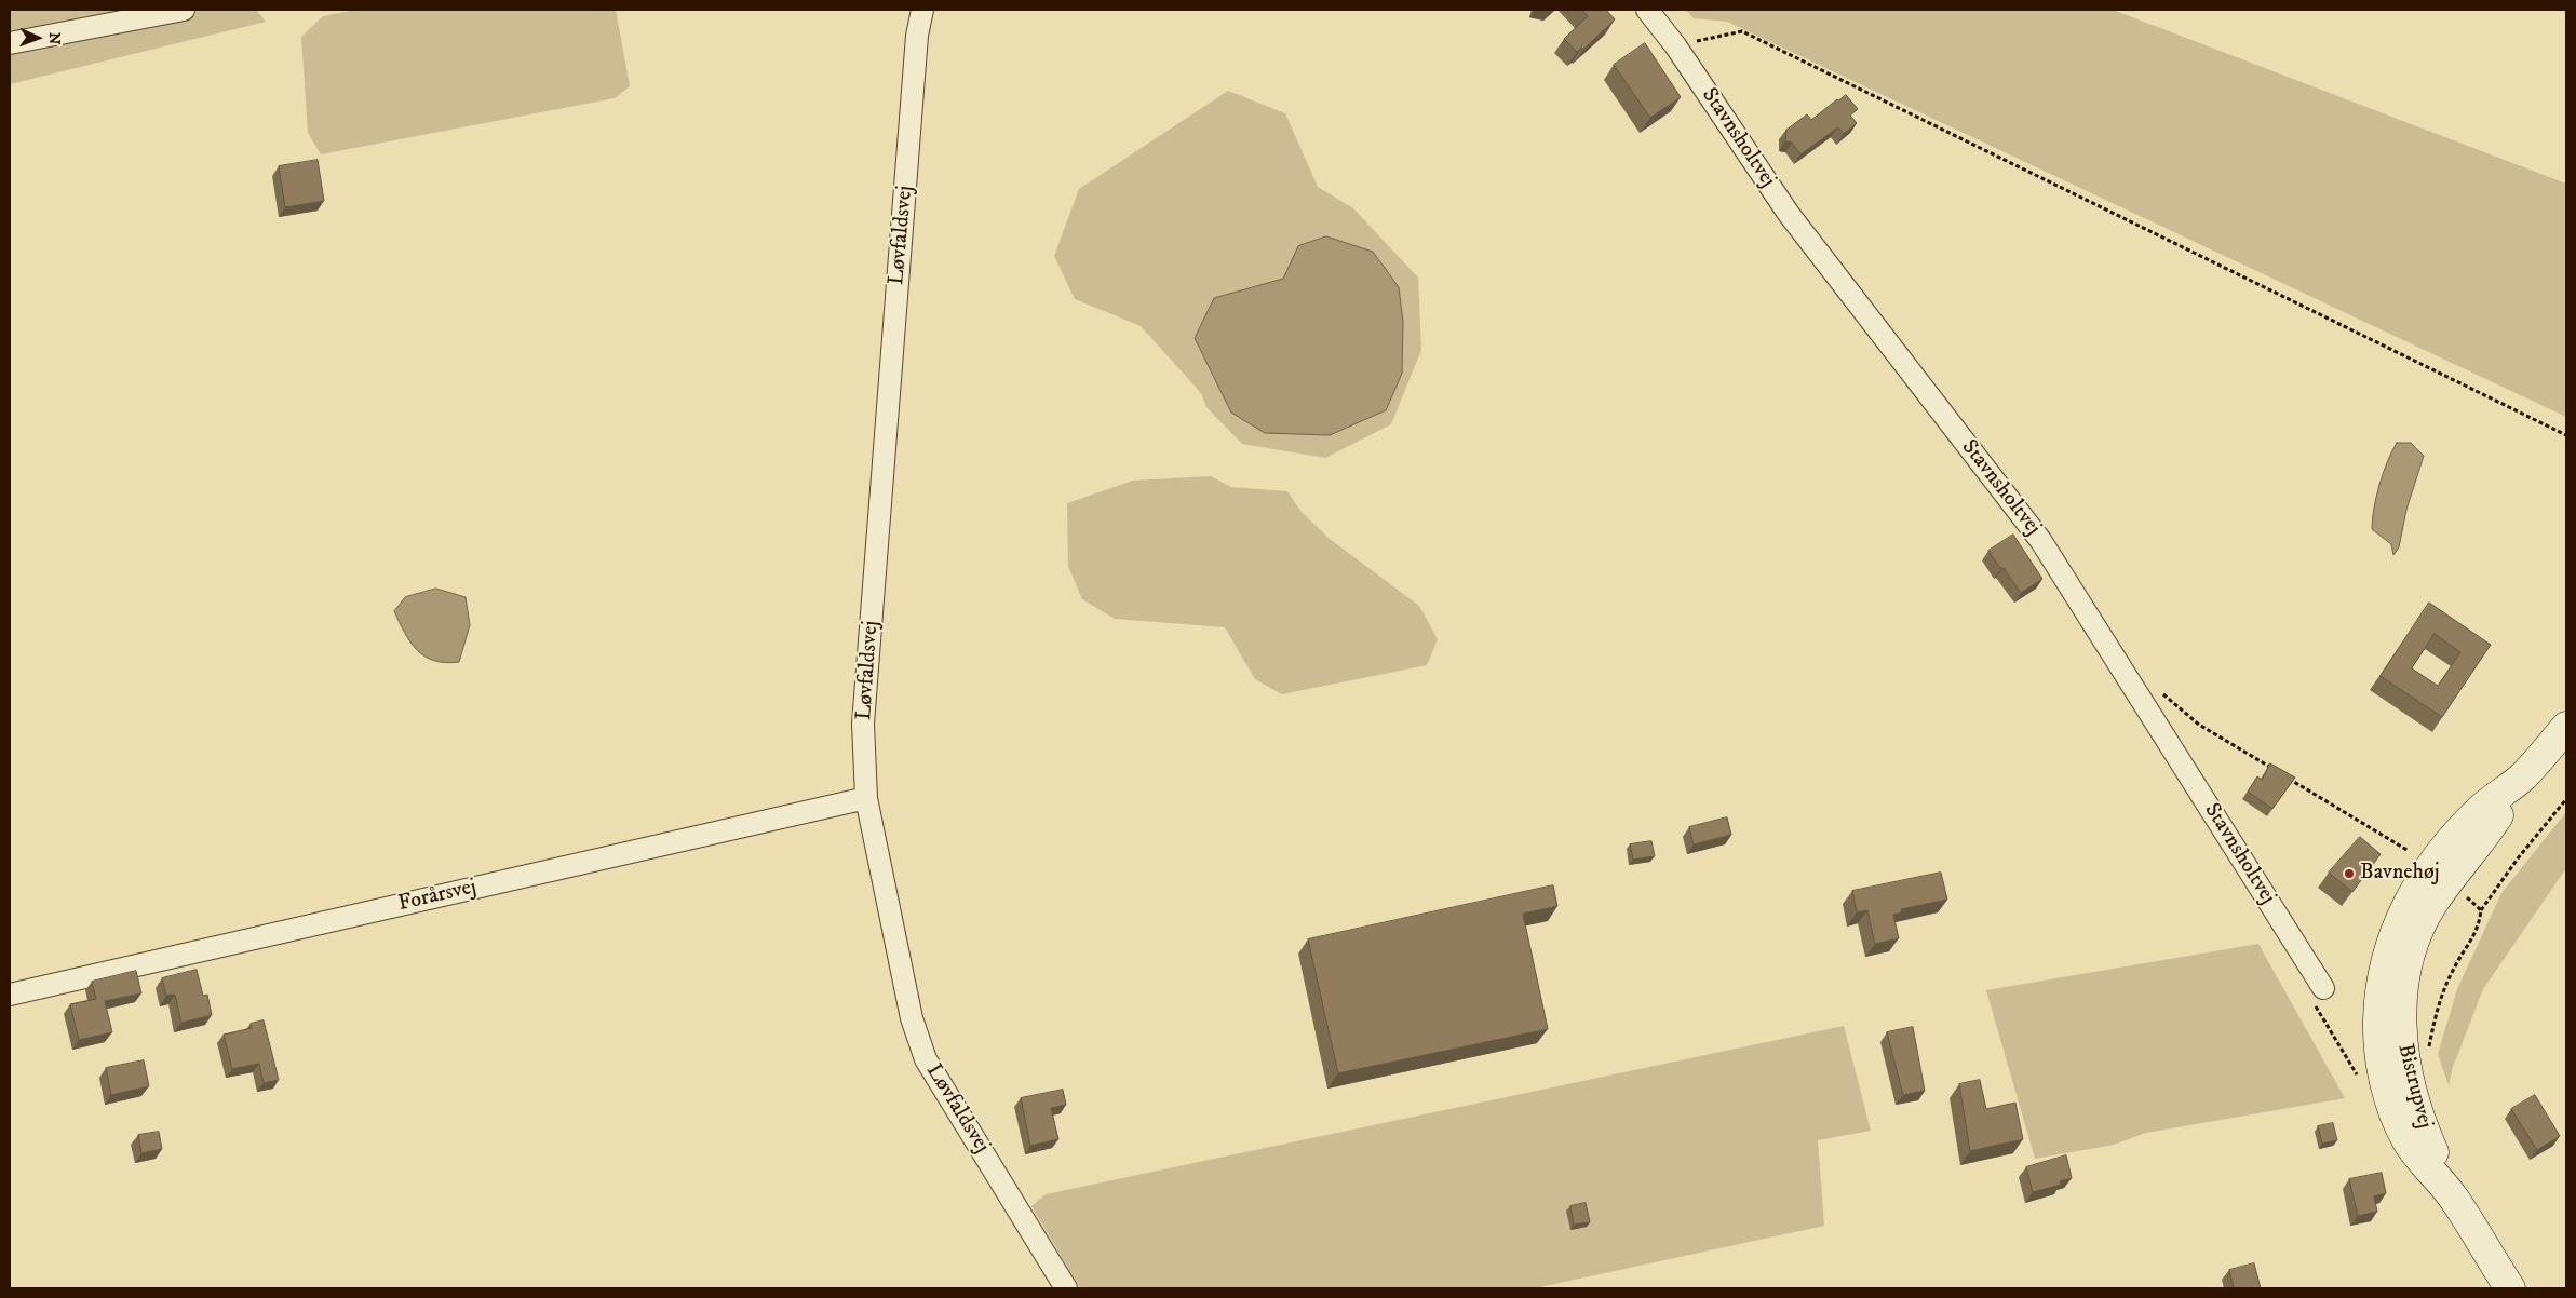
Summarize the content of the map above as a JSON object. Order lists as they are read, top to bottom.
{
  "streets": {
    "main road": ["Bistrupvej"],
    "street": ["Stavnsholtvej", "Løvfaldsvej", "Forårsvej"]
  },
  "crossings": [
    ["Løvfaldsvej", "Forårsvej"]
  ],
  "places": ["Bavnehøj"],
  "north": "right"
}
